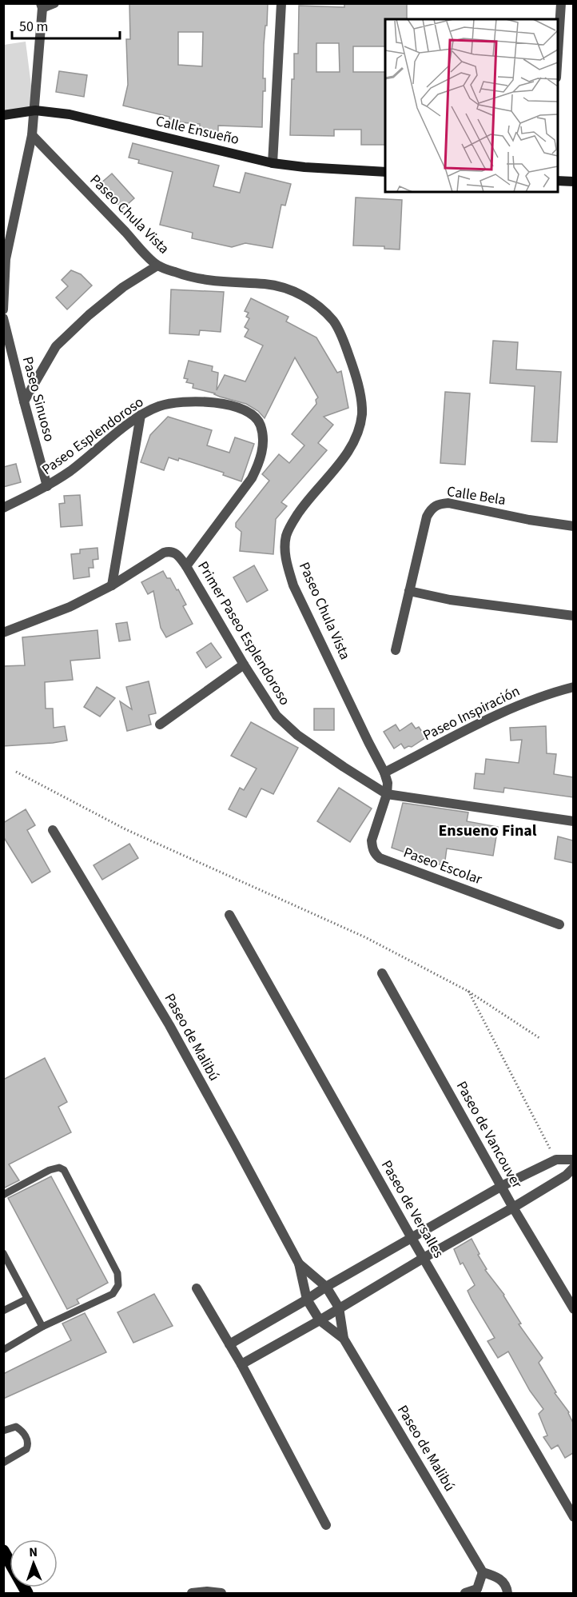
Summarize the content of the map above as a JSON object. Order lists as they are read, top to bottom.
{
  "streets": {
    "street": [
      "Calle Ensueño",
      "Paseo Chula Vista",
      "Paseo Sinuoso",
      "Paseo Esplendoroso",
      "Calle Bela",
      "Primer Paseo Esplendoroso",
      "Paseo Inspiración",
      "Paseo Escolar",
      "Paseo de Malibú",
      "Paseo de Vancouver",
      "Paseo de Versalles"
    ]
  },
  "crossings": [
    ["Paseo Chula Vista", "Paseo Inspiración"],
    ["Paseo Chula Vista", "Paseo Escolar"],
    ["Paseo Sinuoso", "Paseo Esplendoroso"],
    ["Paseo Esplendoroso", "Primer Paseo Esplendoroso"],
    ["Primer Paseo Esplendoroso", "Paseo Escolar"],
    ["Paseo Inspiración", "Paseo Escolar"]
  ],
  "districts": ["Ensueno Final"],
  "scale_bar": "50 m",
  "north": "top"
}
